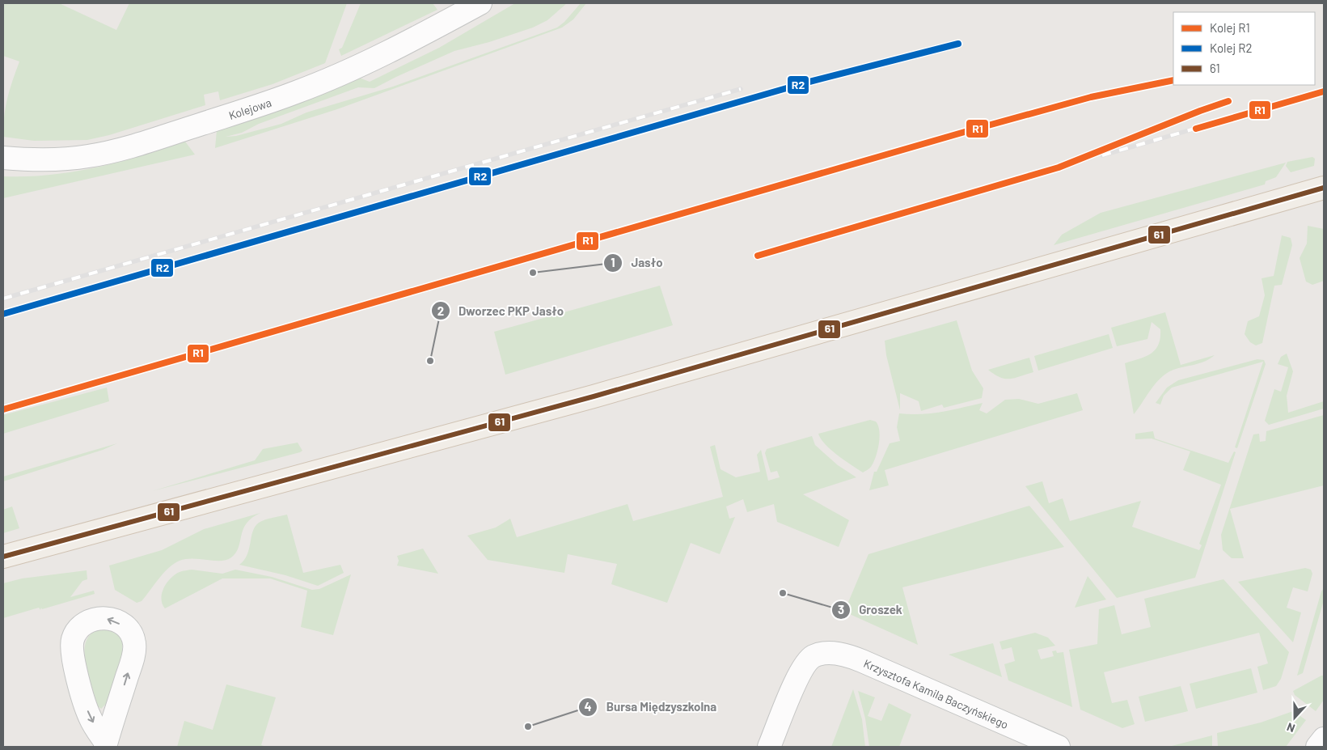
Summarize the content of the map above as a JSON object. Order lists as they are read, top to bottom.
{
  "streets": {
    "street": ["Kolejowa", "Krzysztofa Kamila Baczyńskiego"]
  },
  "places": [
    "Jasło",
    "Dworzec PKP Jasło",
    "Groszek",
    "Bursa Międzyszkolna"
  ],
  "lines": ["rail line R2", "rail line R1", "transit line 61"],
  "legend": ["Kolej R1", "Kolej R2", "61"],
  "north": "bottom"
}
